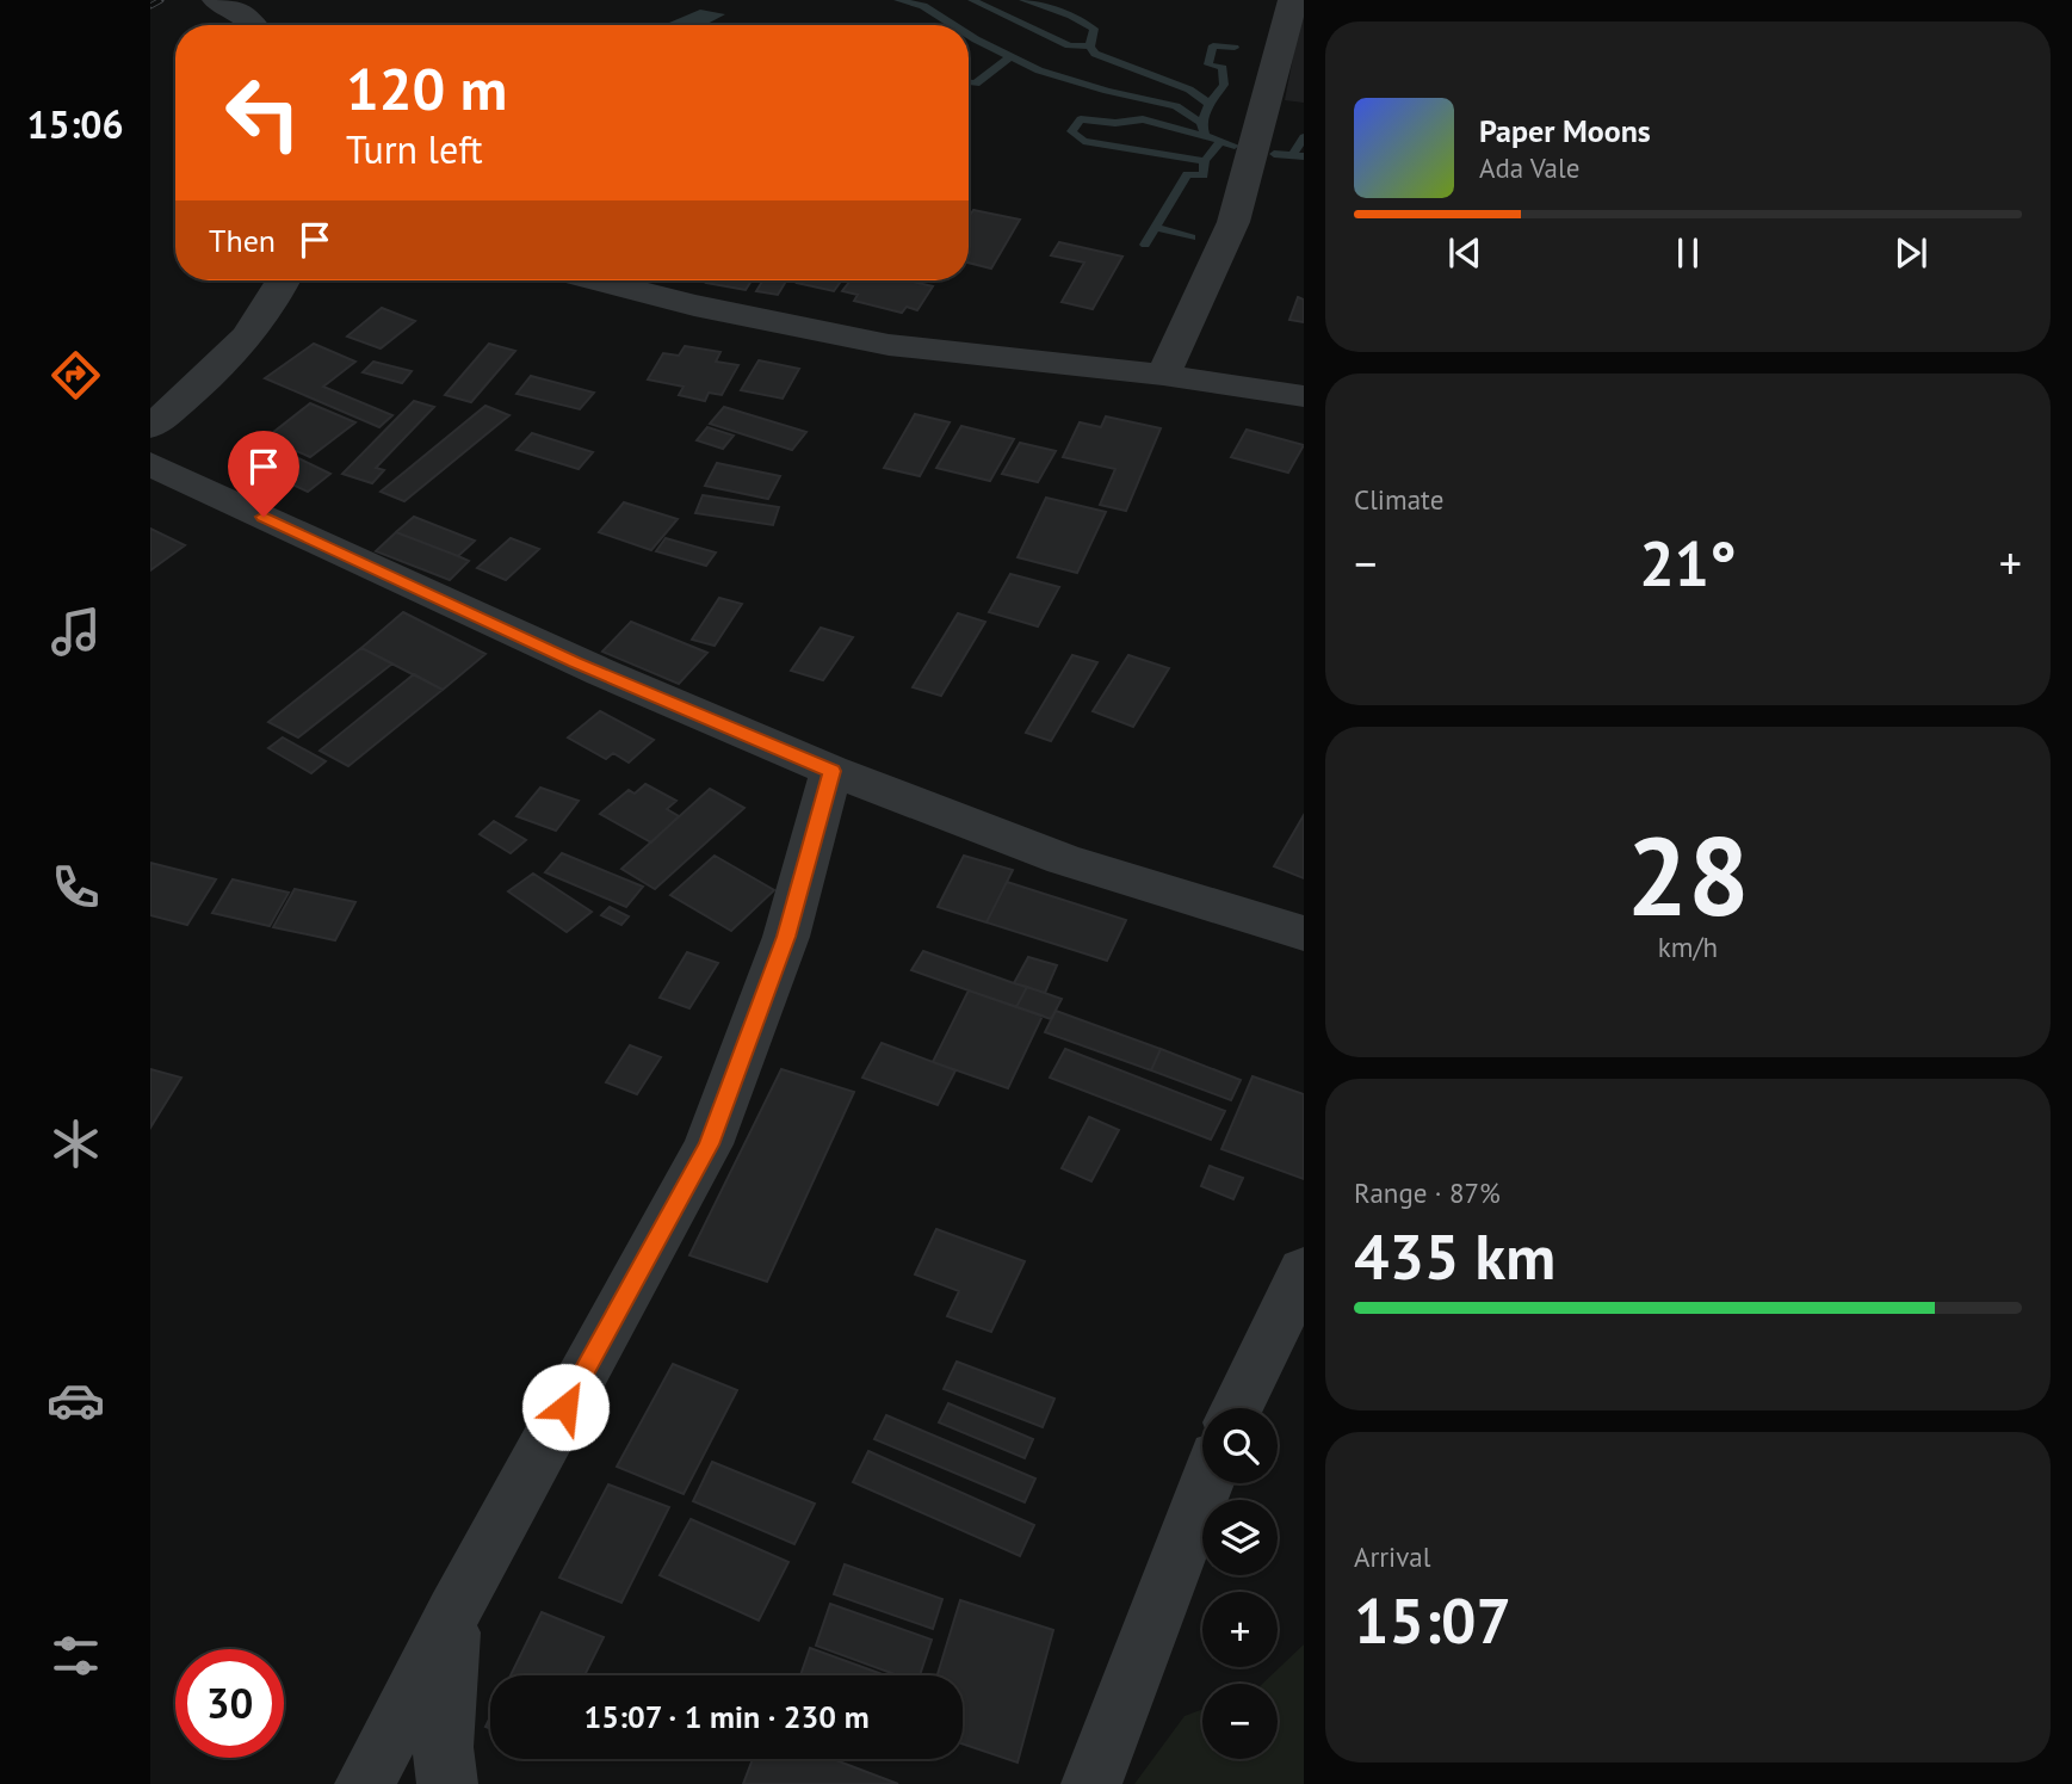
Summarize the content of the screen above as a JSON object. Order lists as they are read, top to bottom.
{
  "page": {
    "tabs": "15:06",
    "turn": ["120 m", "Turn left"],
    "song": ["Paper Moons", "Ada Vale"],
    "then": "Then",
    "tile": [
      "Climate",
      ["28", "km/h"],
      ["Range · 87%", "435 km"],
      ["Arrival", "15:07"]
    ],
    "heat": ["−", "21°", "+"],
    "map_buttons": ["+", "−"],
    "limit": "30",
    "trip": "15:07 · 1 min · 230 m"
  }
}
